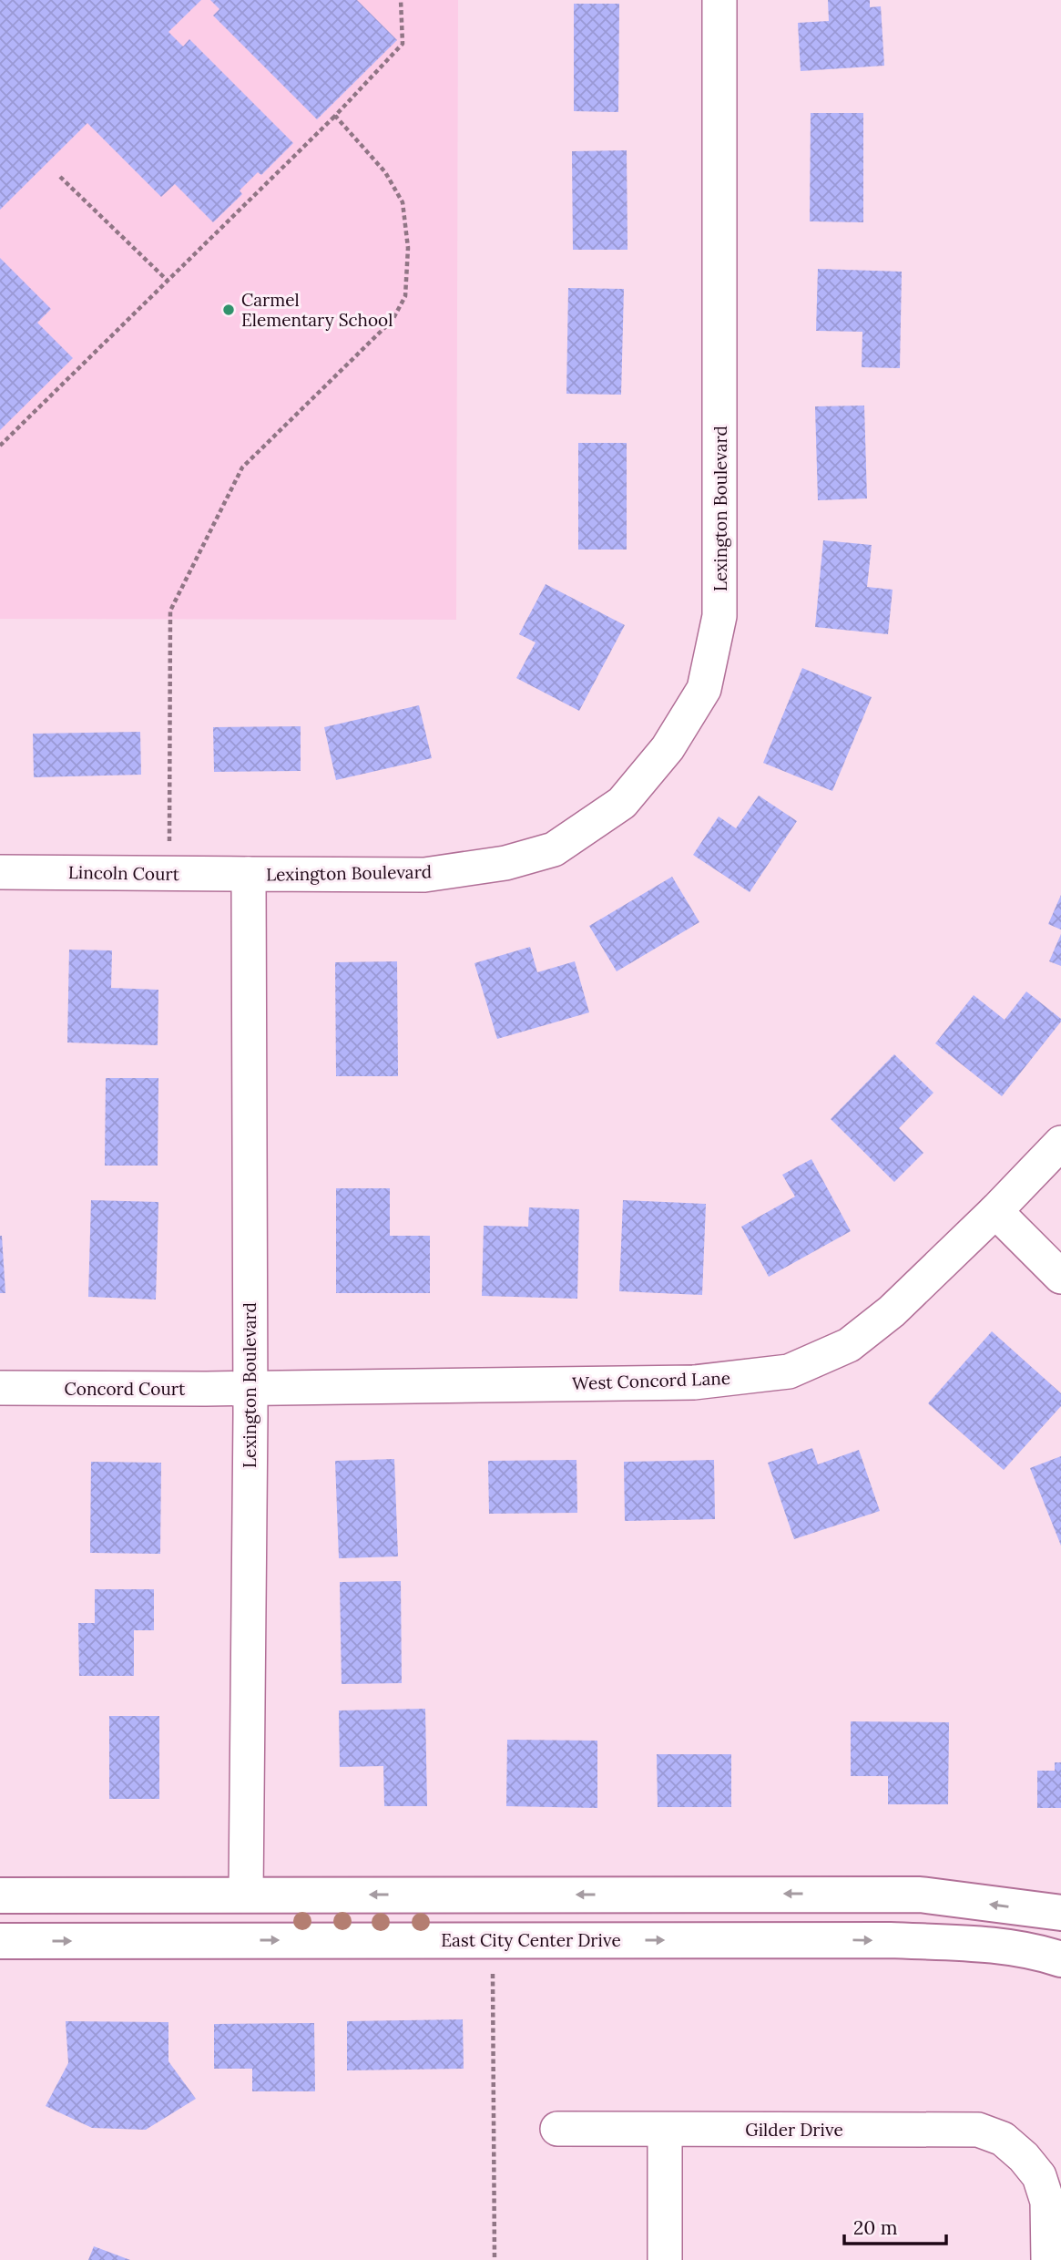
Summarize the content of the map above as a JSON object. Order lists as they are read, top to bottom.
{
  "streets": {
    "street": [
      "Lexington Boulevard",
      "Lincoln Court",
      "West Concord Lane",
      "Concord Court",
      "East City Center Drive",
      "Gilder Drive"
    ]
  },
  "crossings": [
    ["Lexington Boulevard", "Lincoln Court"],
    ["Lexington Boulevard", "West Concord Lane"],
    ["Lexington Boulevard", "Concord Court"],
    ["West Concord Lane", "Concord Court"]
  ],
  "places": ["Carmel Elementary School"],
  "scale_bar": "20 m"
}
